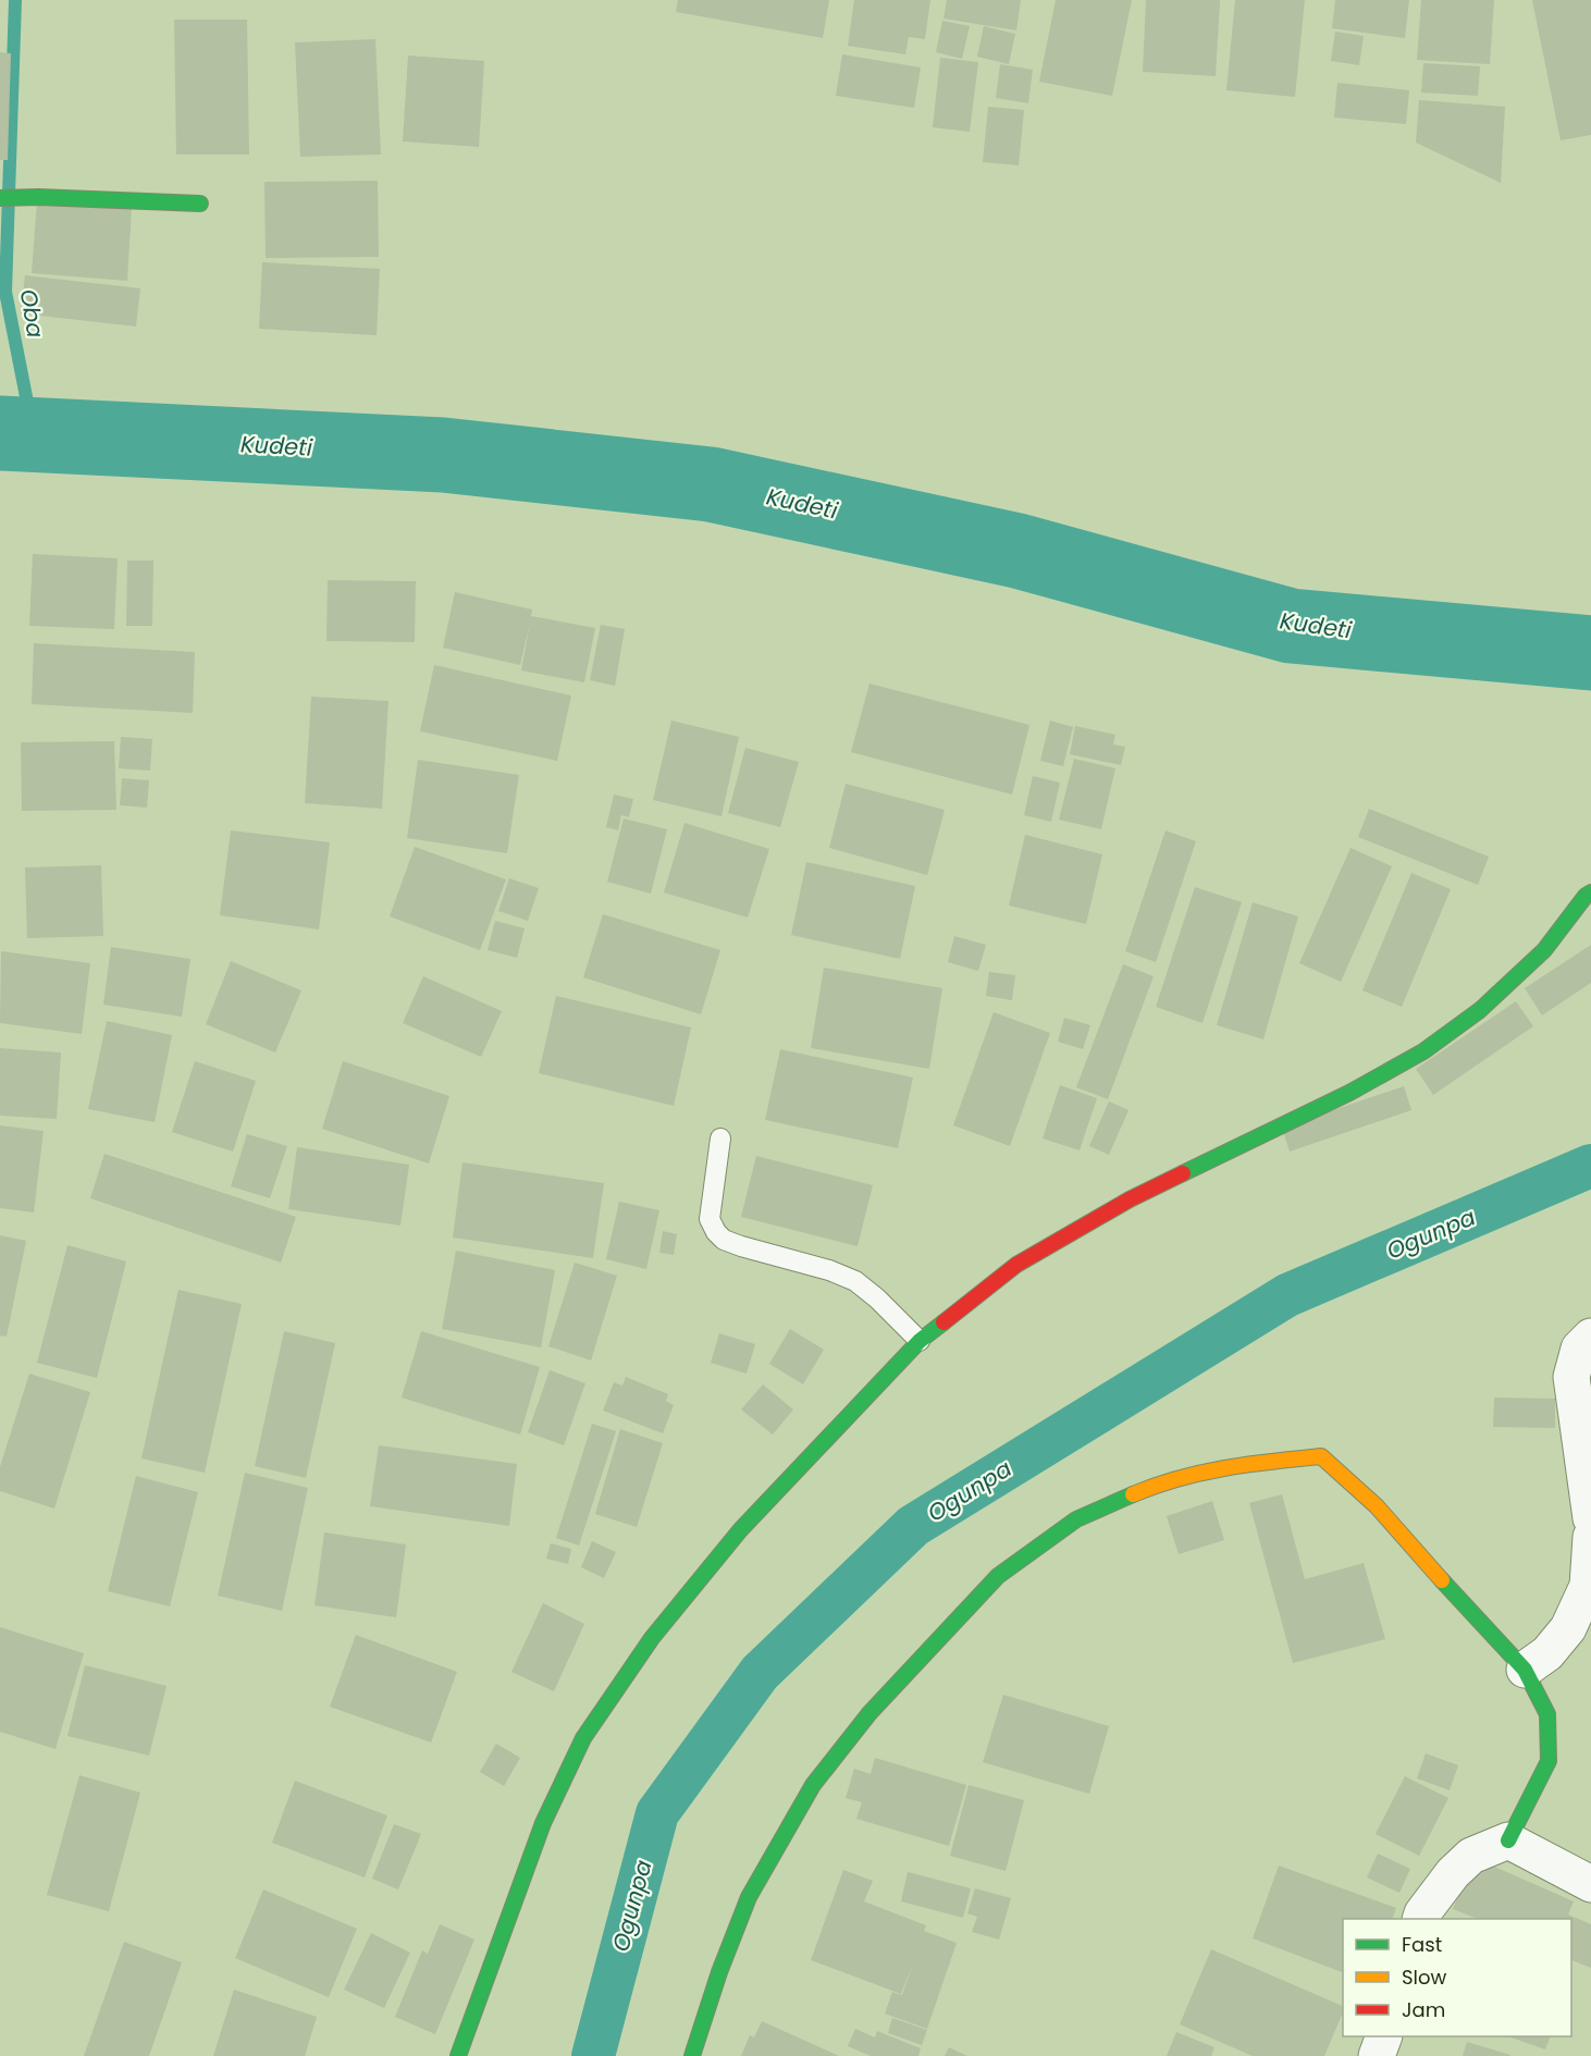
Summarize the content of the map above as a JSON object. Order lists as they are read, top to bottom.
{
  "water": ["Oba", "Kudeti", "Ogunpa"],
  "legend": ["Fast", "Slow", "Jam"]
}
